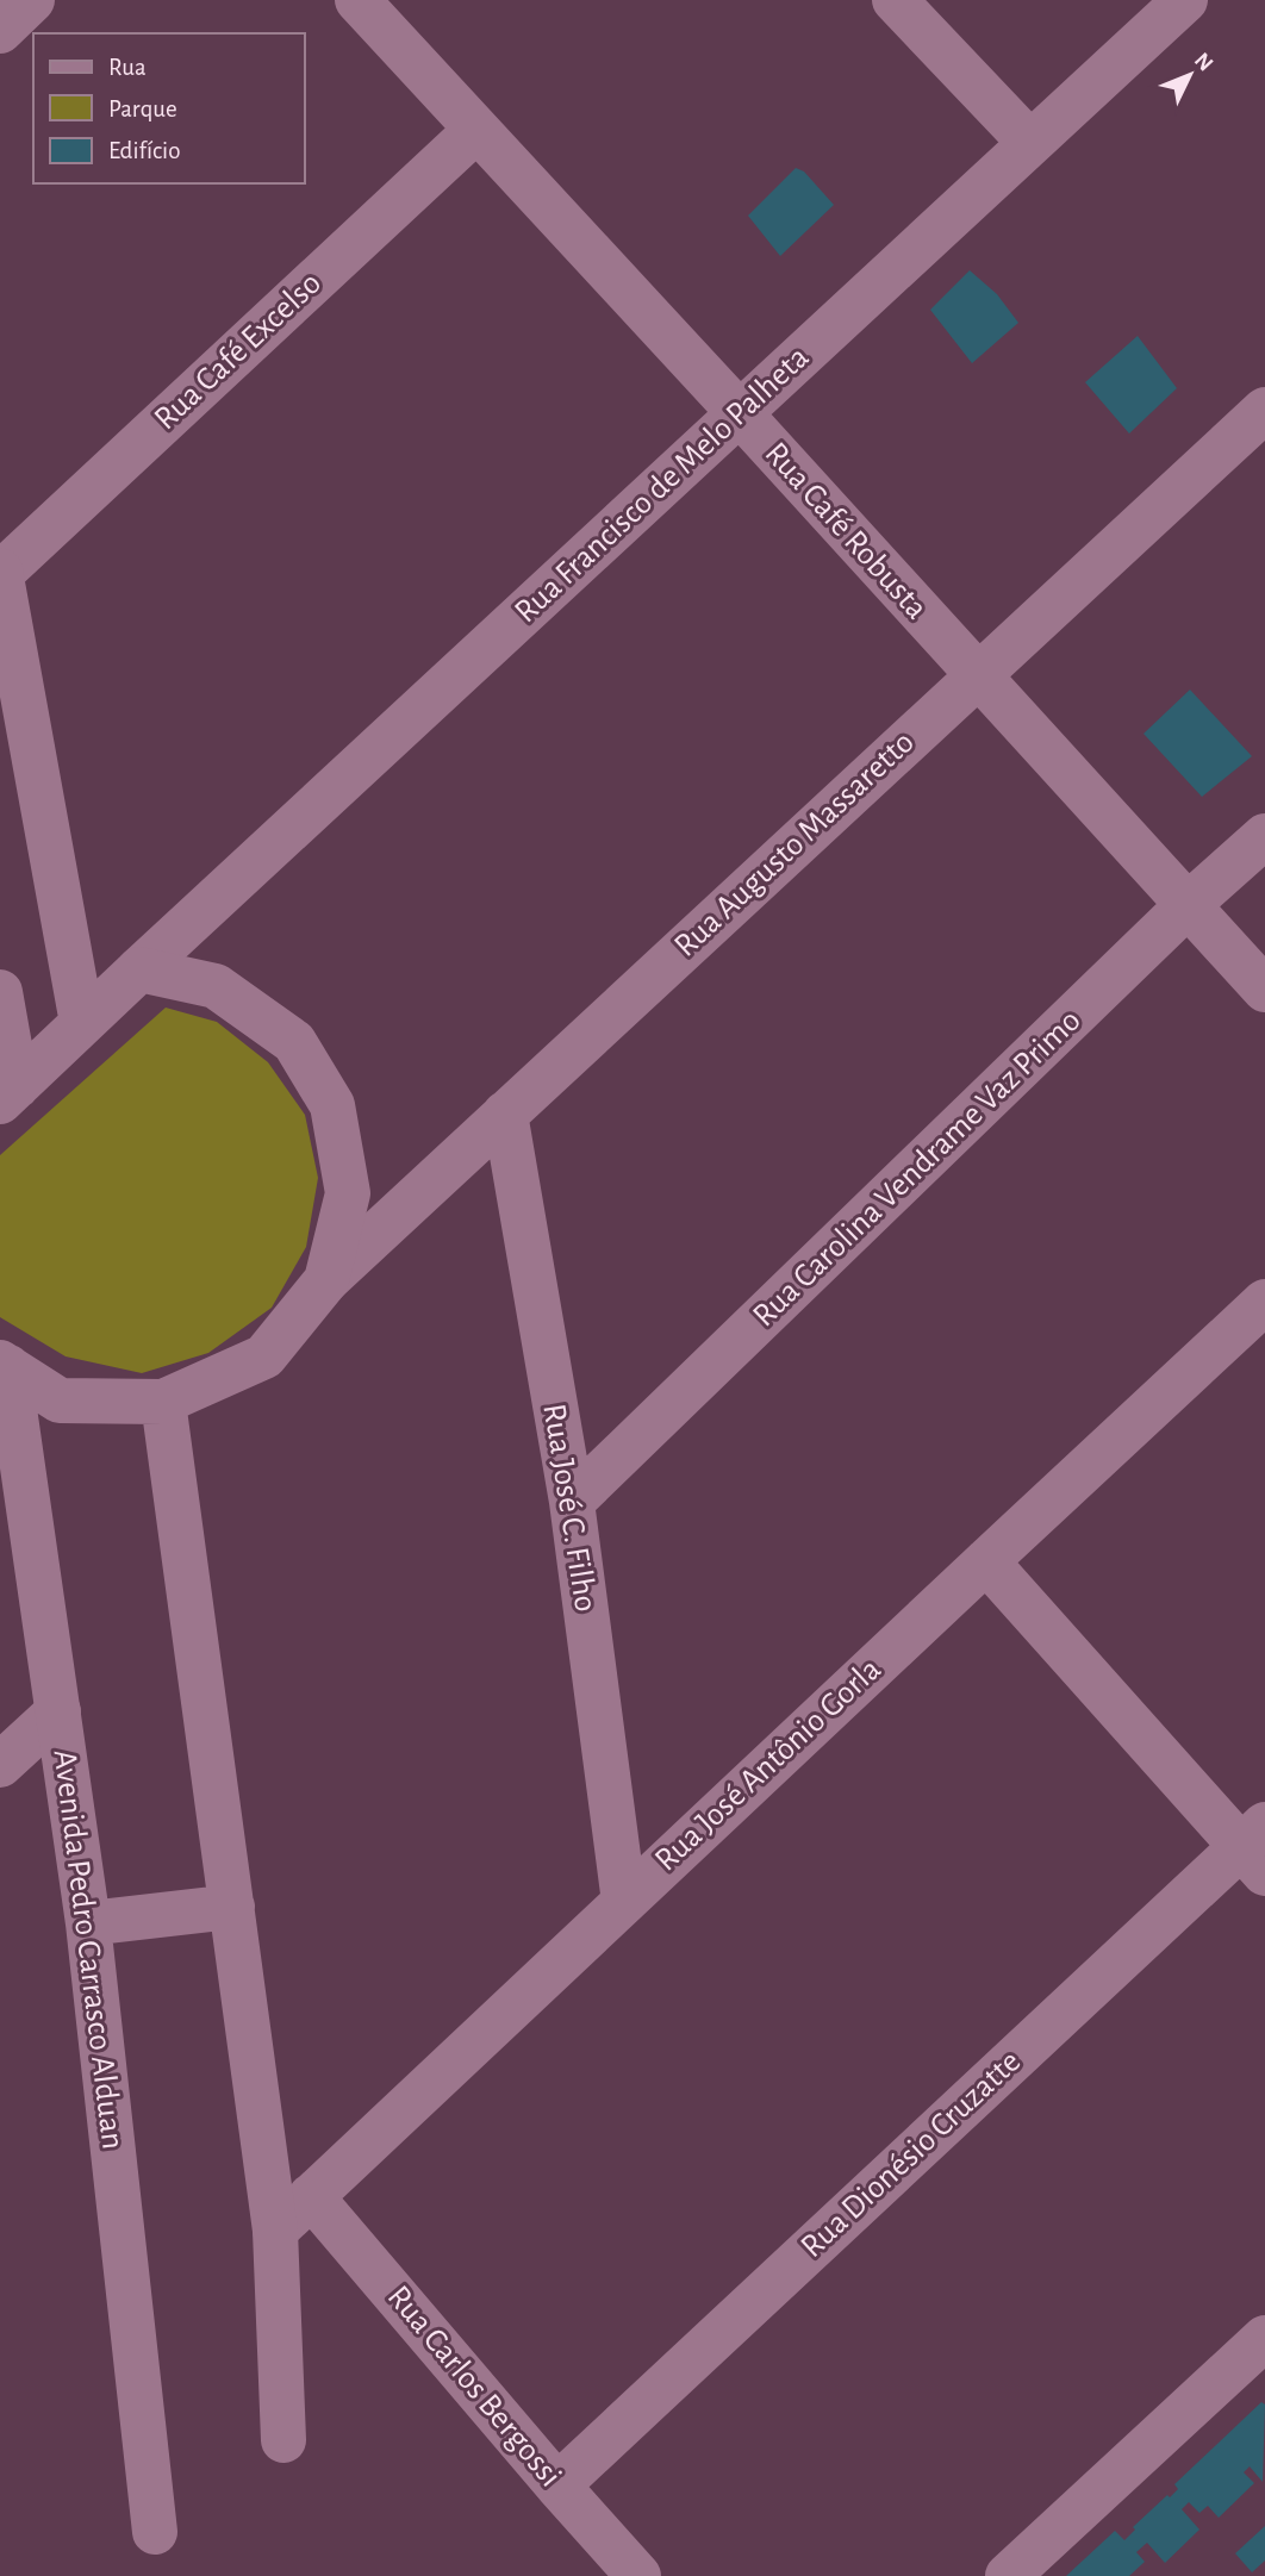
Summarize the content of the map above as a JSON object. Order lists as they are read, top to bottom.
{
  "streets": {
    "street": [
      "Rua Café Excelso",
      "Rua Francisco de Melo Palheta",
      "Rua Café Robusta",
      "Rua Augusto Massaretto",
      "Rua Carolina Vendrame Vaz Primo",
      "Rua José C. Filho",
      "Rua José Antônio Gorla",
      "Avenida Pedro Carrasco Alduan",
      "Rua Dionésio Cruzatte",
      "Rua Carlos Bergossi"
    ]
  },
  "crossings": [
    ["Rua Café Excelso", "Rua Café Robusta"],
    ["Rua Francisco de Melo Palheta", "Rua Café Robusta"],
    ["Rua Café Robusta", "Rua Augusto Massaretto"],
    ["Rua Café Robusta", "Rua Carolina Vendrame Vaz Primo"],
    ["Rua Augusto Massaretto", "Rua José C. Filho"],
    ["Rua Carolina Vendrame Vaz Primo", "Rua José C. Filho"],
    ["Rua José C. Filho", "Rua José Antônio Gorla"],
    ["Rua José Antônio Gorla", "Rua Carlos Bergossi"],
    ["Rua Dionésio Cruzatte", "Rua Carlos Bergossi"]
  ],
  "legend": ["Rua", "Parque", "Edifício"],
  "north": "top right"
}
